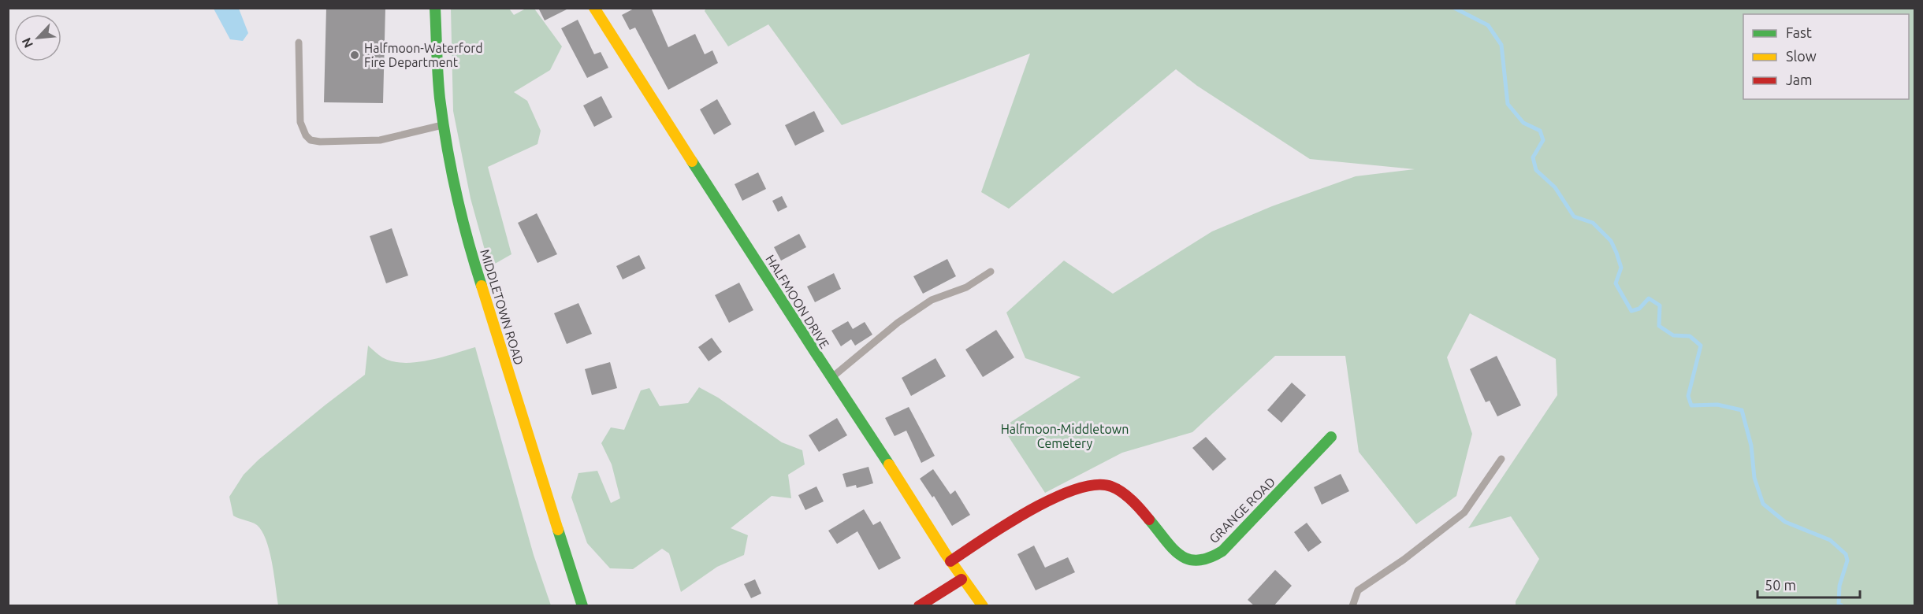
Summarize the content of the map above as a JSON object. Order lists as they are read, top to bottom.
{
  "streets": {
    "street": ["HALFMOON DRIVE", "MIDDLETOWN ROAD", "GRANGE ROAD"]
  },
  "crossings": [
    ["HALFMOON DRIVE", "GRANGE ROAD"]
  ],
  "parks": ["Halfmoon-Middletown Cemetery"],
  "places": ["Halfmoon-Waterford Fire Department"],
  "legend": ["Fast", "Slow", "Jam"],
  "scale_bar": "50 m",
  "north": "bottom left"
}
